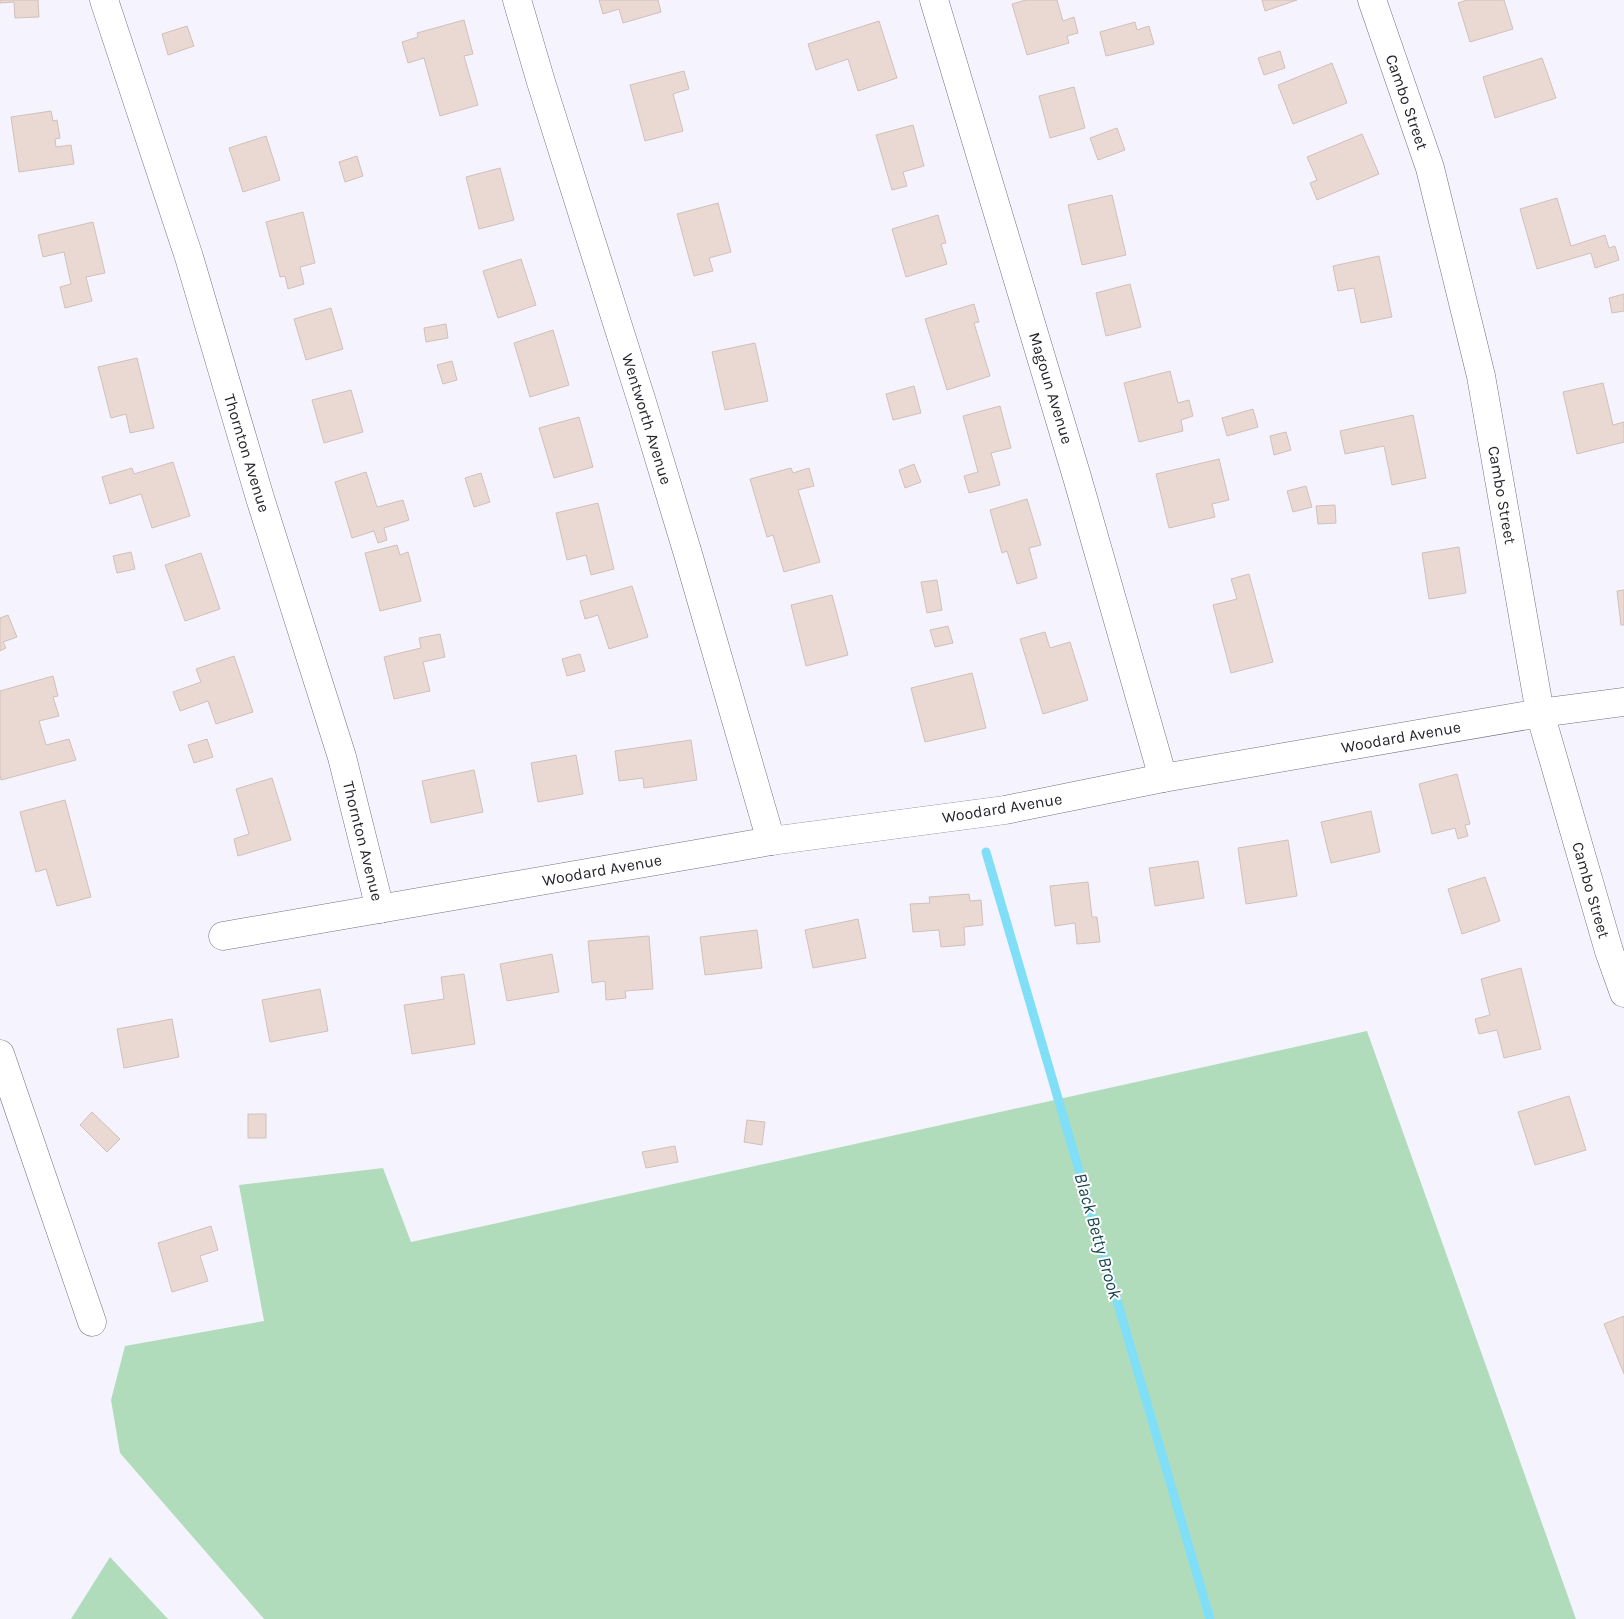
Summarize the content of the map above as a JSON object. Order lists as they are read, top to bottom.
{
  "streets": {
    "street": [
      "Cambo Street",
      "Magoun Avenue",
      "Wentworth Avenue",
      "Thornton Avenue",
      "Woodard Avenue"
    ]
  },
  "crossings": [
    ["Cambo Street", "Woodard Avenue"],
    ["Magoun Avenue", "Woodard Avenue"],
    ["Wentworth Avenue", "Woodard Avenue"],
    ["Thornton Avenue", "Woodard Avenue"]
  ],
  "water": ["Black Betty Brook"]
}
